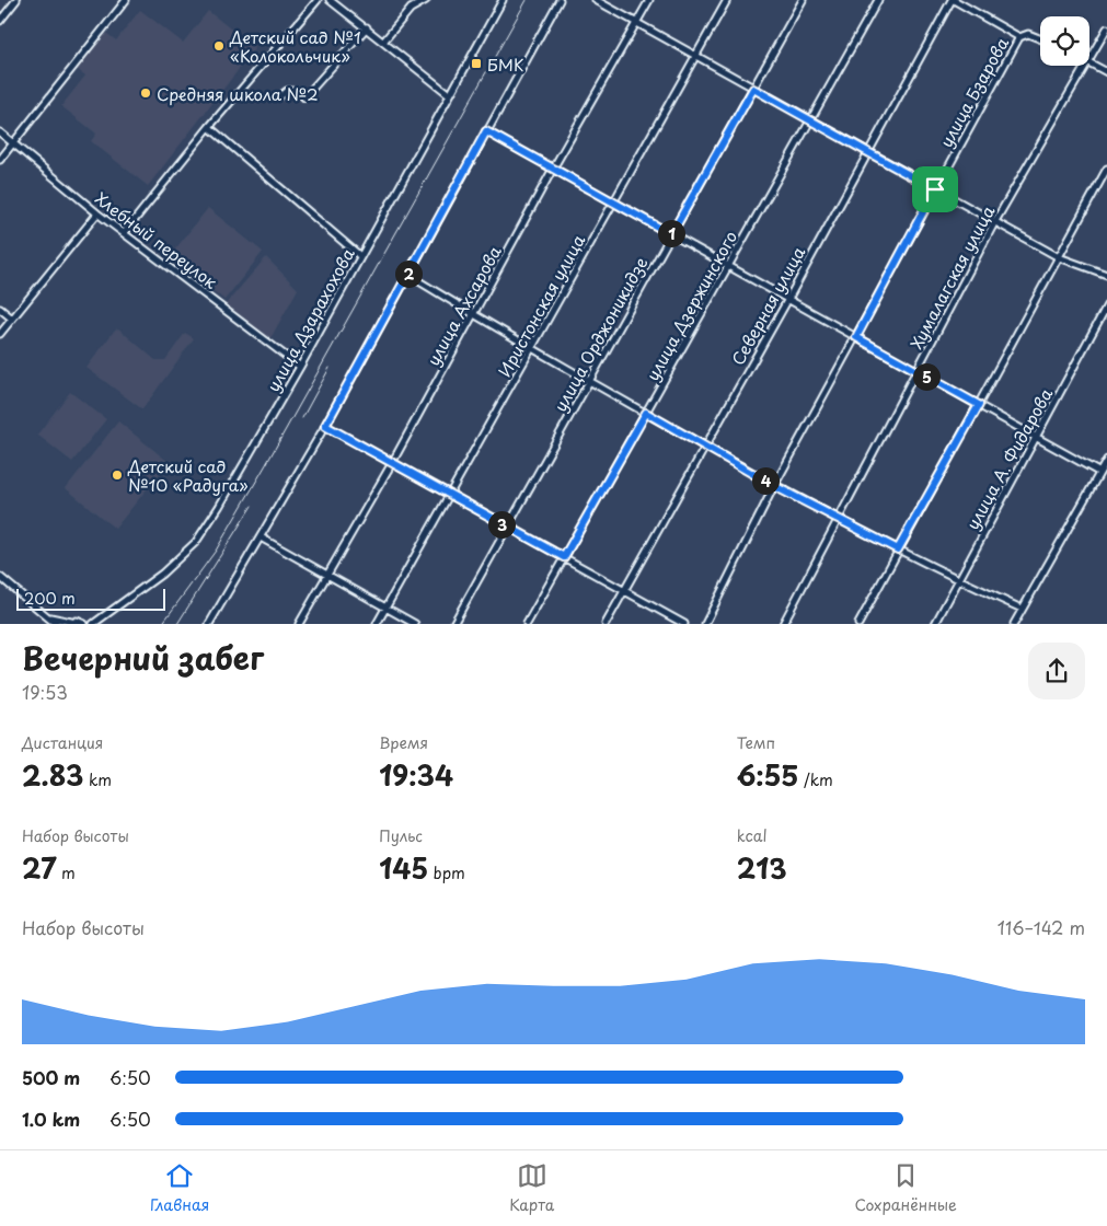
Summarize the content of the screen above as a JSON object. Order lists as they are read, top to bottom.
{
  "streets": {
    "street": [
      "улица Бзарова",
      "Хлебный переулок",
      "Хумалагская улица",
      "улица Ахсарова",
      "Иристонская улица",
      "улица Дзержинского",
      "Северная улица",
      "улица Дзарахохова",
      "улица Орджоникидзе",
      "улица А. Фидарова"
    ]
  },
  "crossings": [
    ["Хлебный переулок", "улица Дзарахохова"]
  ],
  "places": {
    "other": ["Детский сад №1 «Колокольчик»", "Средняя школа №2", "Детский сад №10 «Радуга»"],
    "transit": ["БМК"]
  },
  "scale_bar": "200 m",
  "page": {
    "pins": [
      "1",
      "2",
      "5",
      "4",
      "3"
    ],
    "scale": "200 m",
    "heading": ["Вечерний забег", "19:53"],
    "stats": [
      ["Дистанция", "2.83 km"],
      ["Время", "19:34"],
      ["Темп", "6:55 /km"],
      ["Набор высоты", "27 m"],
      ["Пульс", "145 bpm"],
      ["kcal", "213"]
    ],
    "chart": ["Набор высоты", "116–142 m"],
    "list": [
      {
        "name": "500 m",
        "note": "6:50"
      },
      {
        "name": "1.0 km",
        "note": "6:50"
      }
    ],
    "tabs": ["Главная", "Карта", "Сохранённые"]
  }
}
